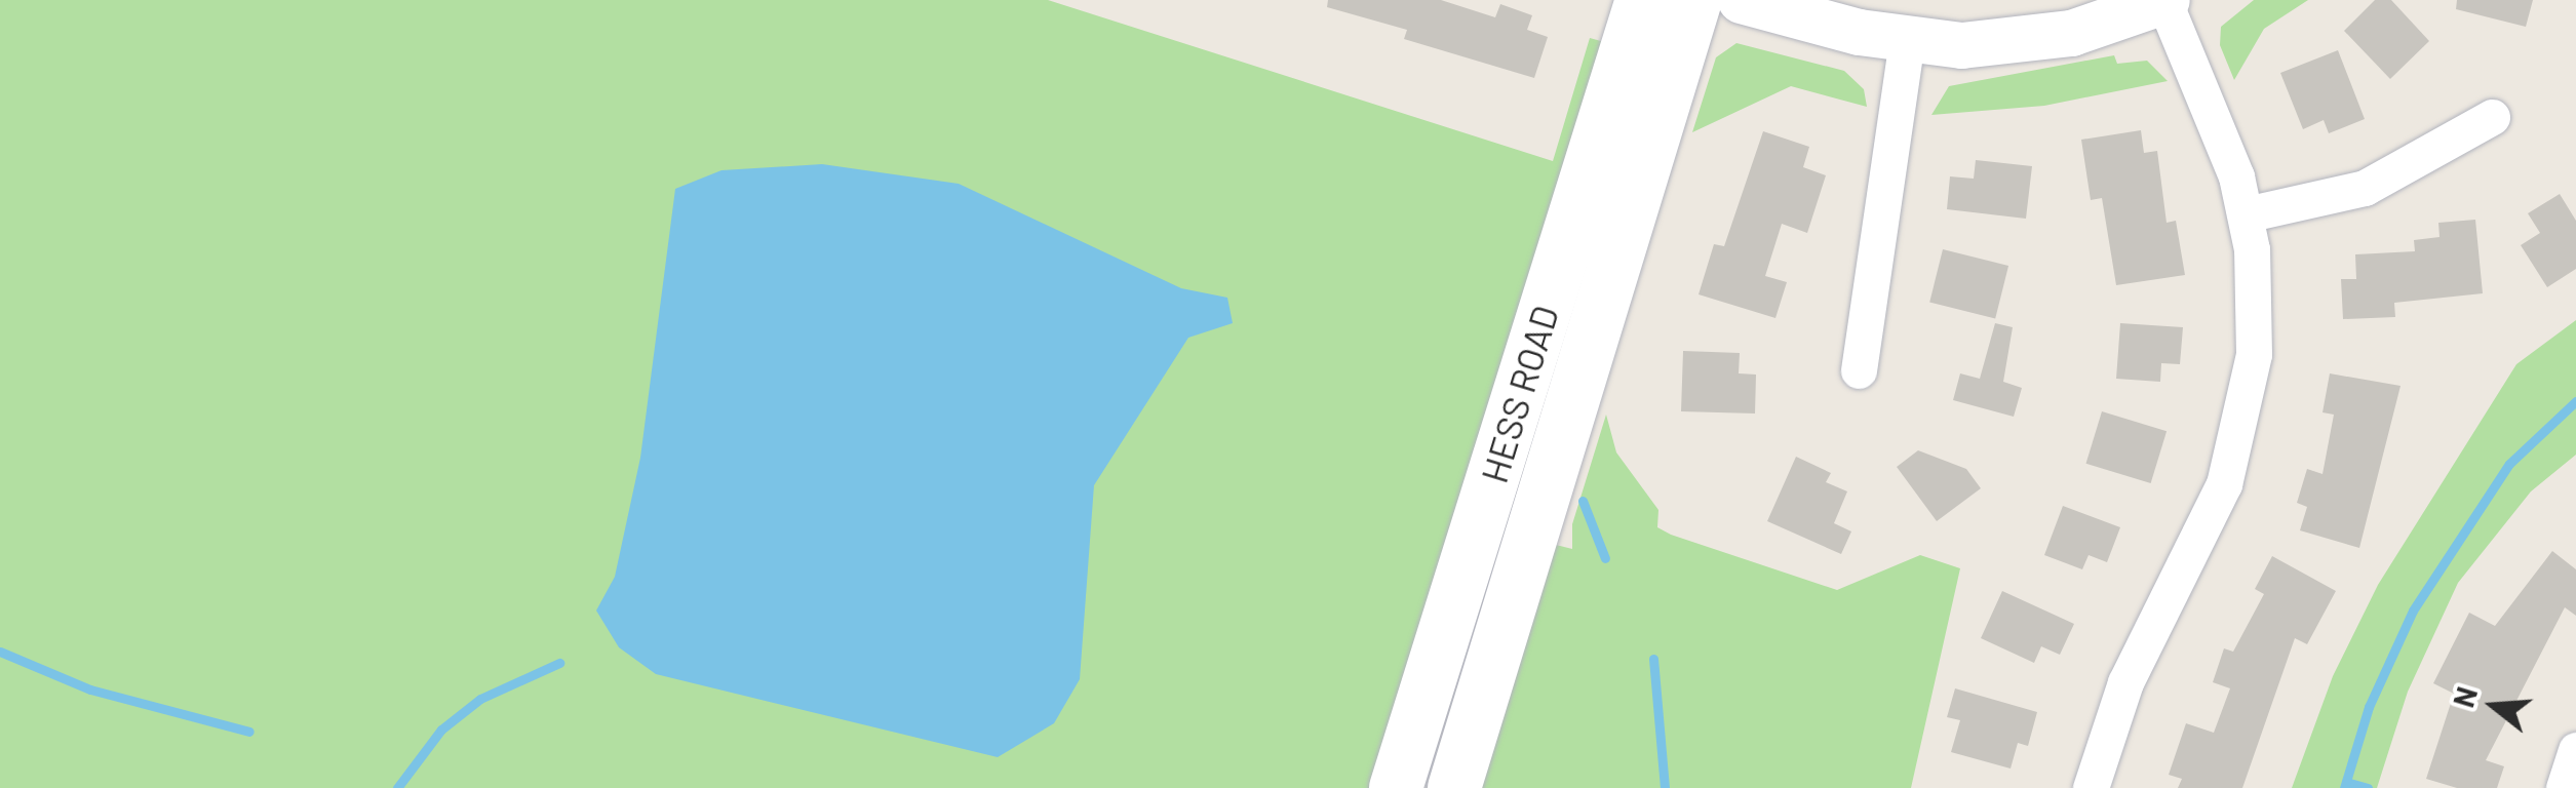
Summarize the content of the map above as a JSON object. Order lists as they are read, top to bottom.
{
  "streets": {
    "main road": ["HESS ROAD"]
  },
  "north": "left"
}
